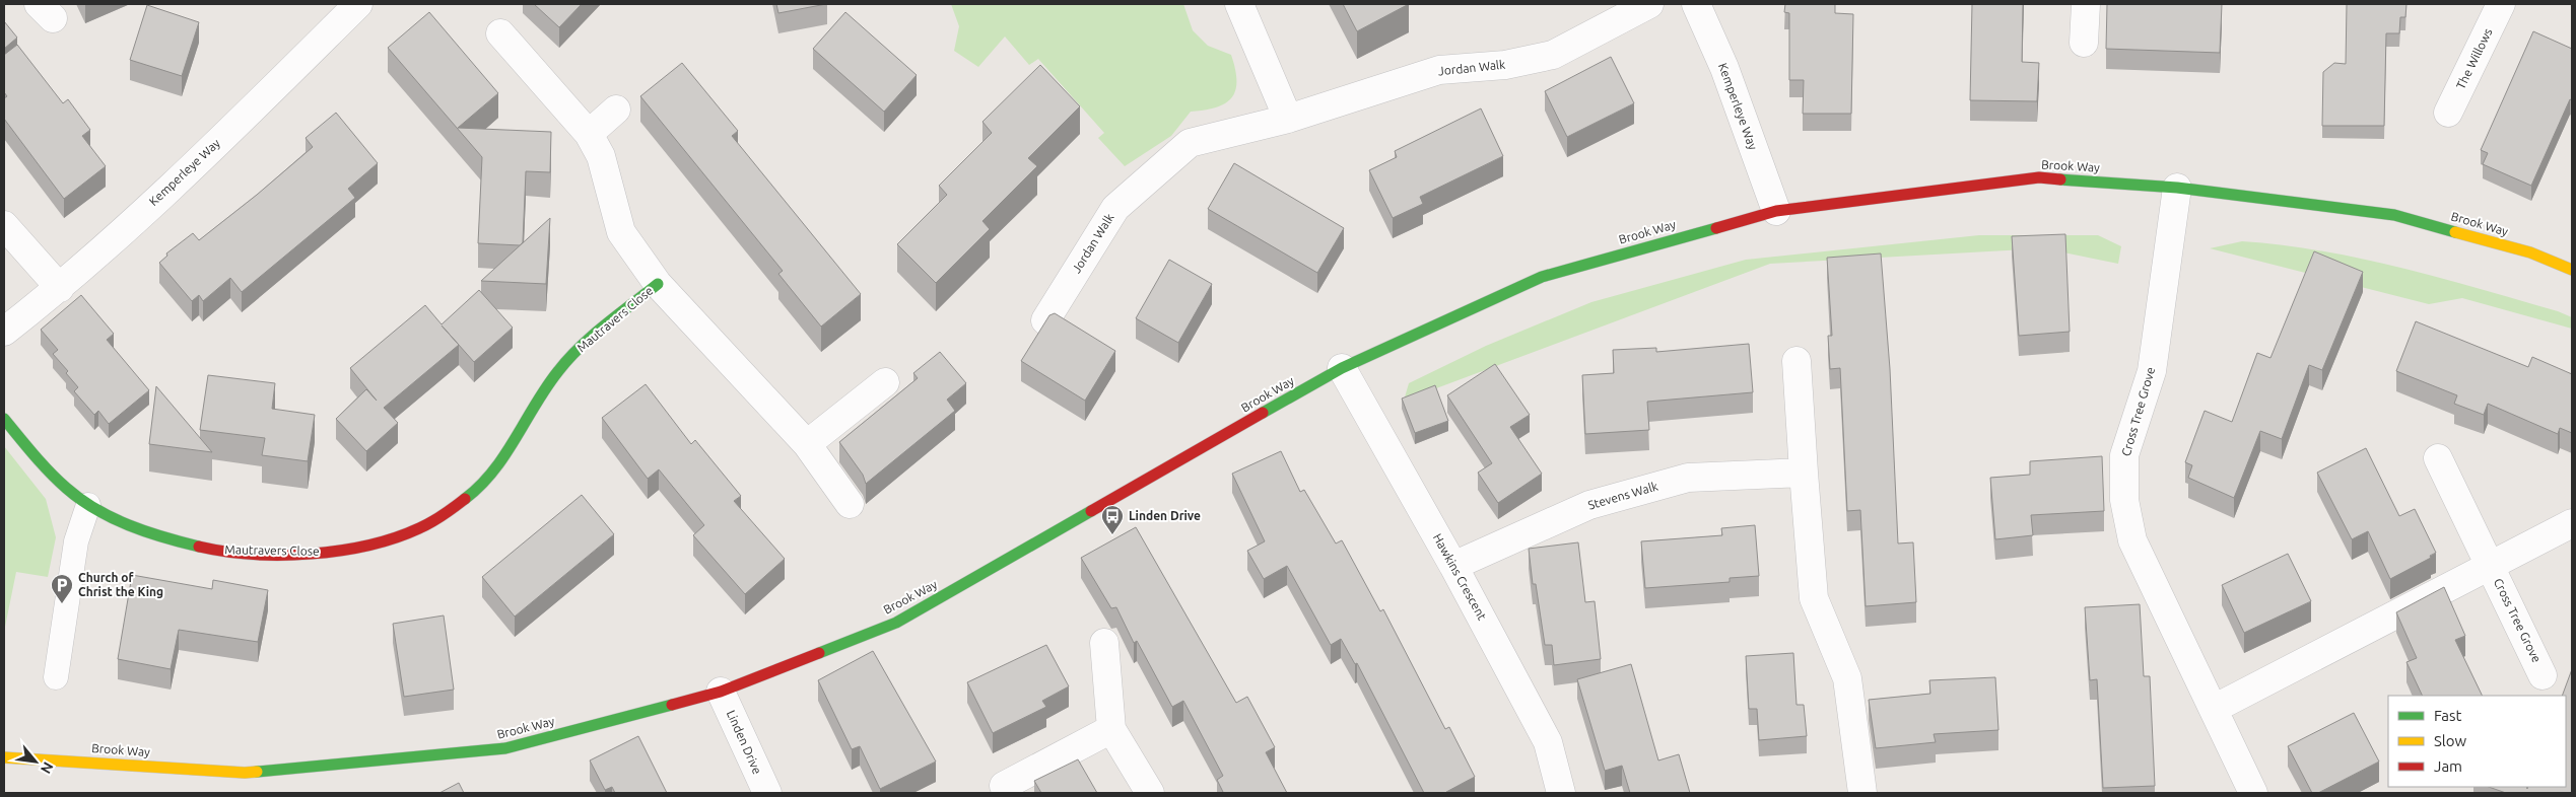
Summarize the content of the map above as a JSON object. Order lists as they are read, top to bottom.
{
  "streets": {
    "street": [
      "The Willows",
      "Jordan Walk",
      "Kemperleye Way",
      "Brook Way",
      "Mautravers Close",
      "Cross Tree Grove",
      "Stevens Walk",
      "Hawkins Crescent",
      "Linden Drive"
    ]
  },
  "crossings": [
    ["Kemperleye Way", "Brook Way"],
    ["Brook Way", "Cross Tree Grove"],
    ["Brook Way", "Hawkins Crescent"],
    ["Brook Way", "Linden Drive"],
    ["Stevens Walk", "Hawkins Crescent"]
  ],
  "places": {
    "bus stop": ["Linden Drive"],
    "parking": ["Church of Christ the King"]
  },
  "legend": ["Fast", "Slow", "Jam"],
  "north": "bottom right"
}
